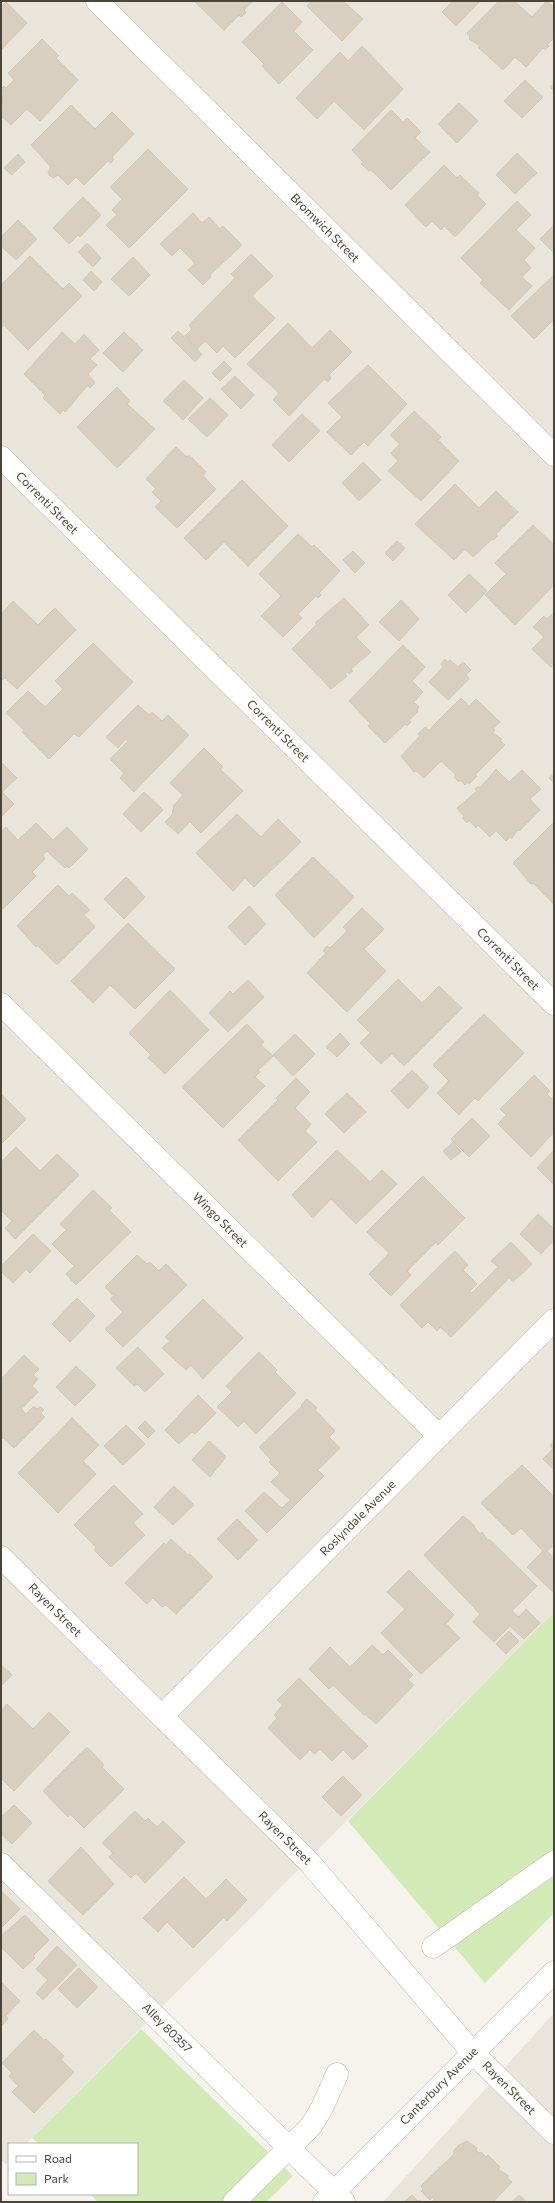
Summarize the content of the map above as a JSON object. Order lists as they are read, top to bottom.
{
  "streets": {
    "street": [
      "Bromwich Street",
      "Correnti Street",
      "Wingo Street",
      "Roslyndale Avenue",
      "Rayen Street",
      "Alley 80357",
      "Canterbury Avenue"
    ]
  },
  "crossings": [
    ["Wingo Street", "Roslyndale Avenue"],
    ["Roslyndale Avenue", "Rayen Street"],
    ["Rayen Street", "Canterbury Avenue"],
    ["Alley 80357", "Canterbury Avenue"]
  ],
  "legend": ["Road", "Park"]
}
